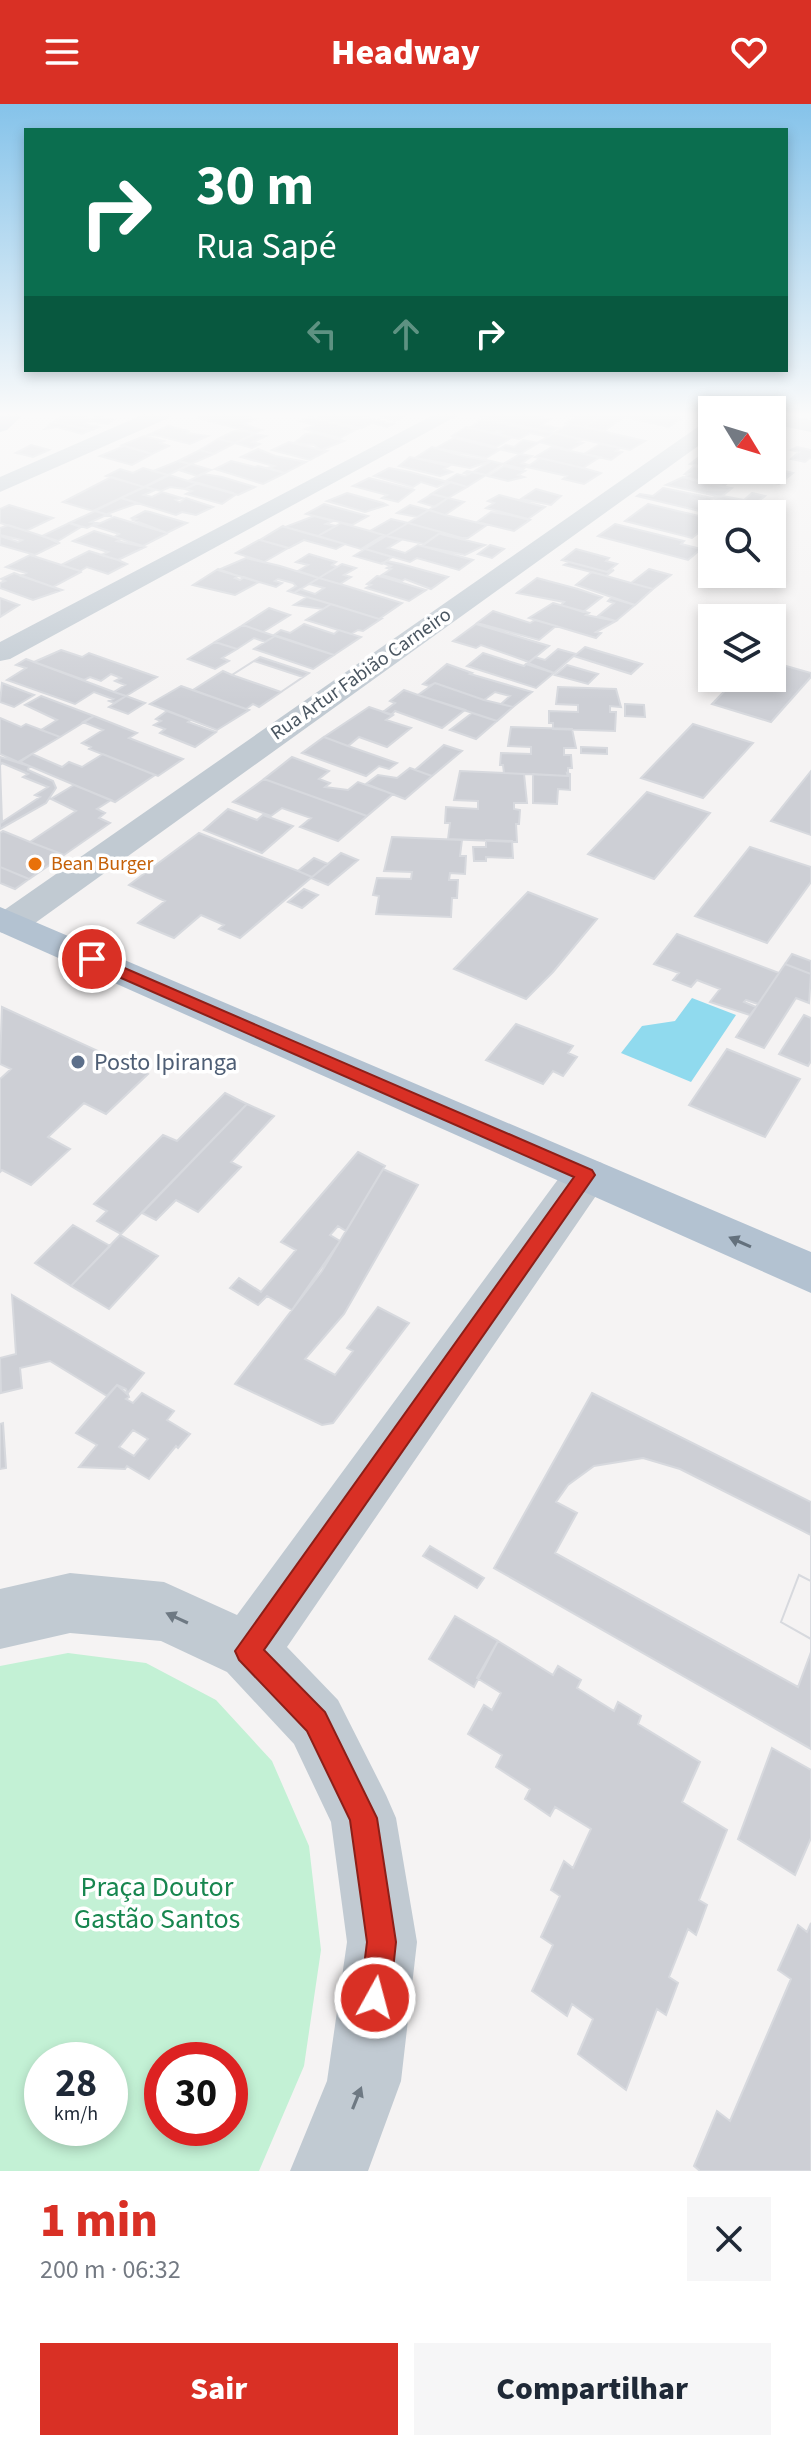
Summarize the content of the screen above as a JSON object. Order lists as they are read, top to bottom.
{
  "streets": {
    "street": ["Rua Artur Fabião Carneiro"]
  },
  "parks": ["Praça Doutor Gastão Santos"],
  "places": ["Bean Burger", "Posto Ipiranga"],
  "north": "bottom right",
  "page": {
    "header": "Headway",
    "turn": ["30 m", "Rua Sapé"],
    "speed": "28 km/h",
    "limit": "30",
    "heading": ["1 min", "200 m · 06:32"],
    "buttons": ["Sair", "Compartilhar"]
  }
}
